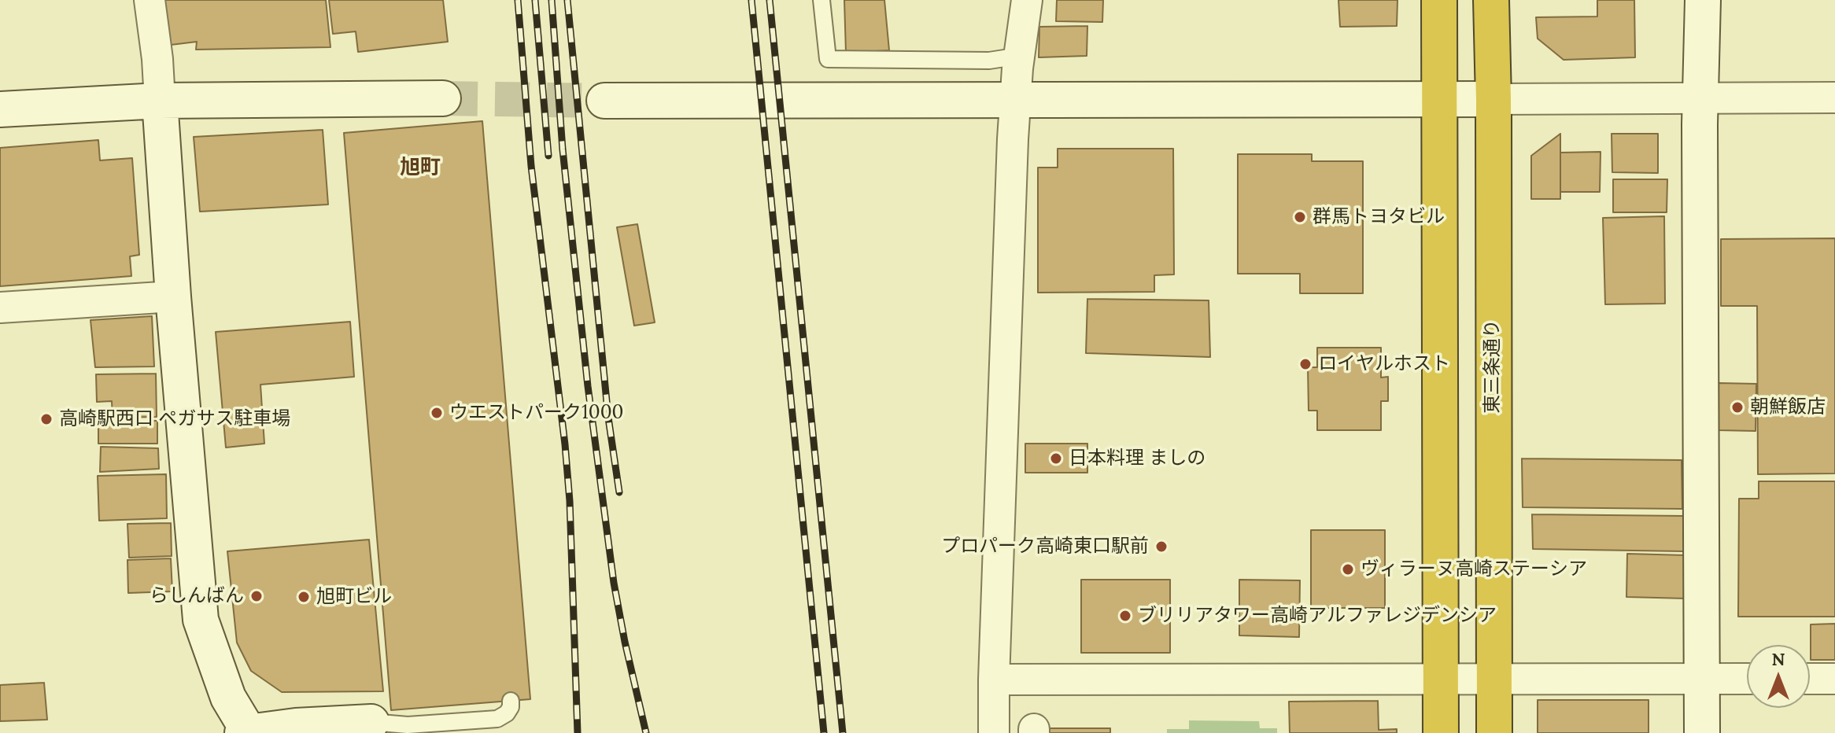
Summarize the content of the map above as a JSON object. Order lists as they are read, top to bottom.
{
  "streets": {
    "highway": ["東三条通り"]
  },
  "districts": ["旭町"],
  "places": [
    "群馬トヨタビル",
    "ロイヤルホスト",
    "朝鮮飯店",
    "ウエストパーク1000",
    "高崎駅西口 ペガサス駐車場",
    "日本料理 ましの",
    "プロパーク高崎東口駅前",
    "ヴィラーヌ高崎ステーシア",
    "らしんばん",
    "旭町ビル",
    "ブリリアタワー高崎アルファレジデンシア"
  ],
  "north": "top"
}
